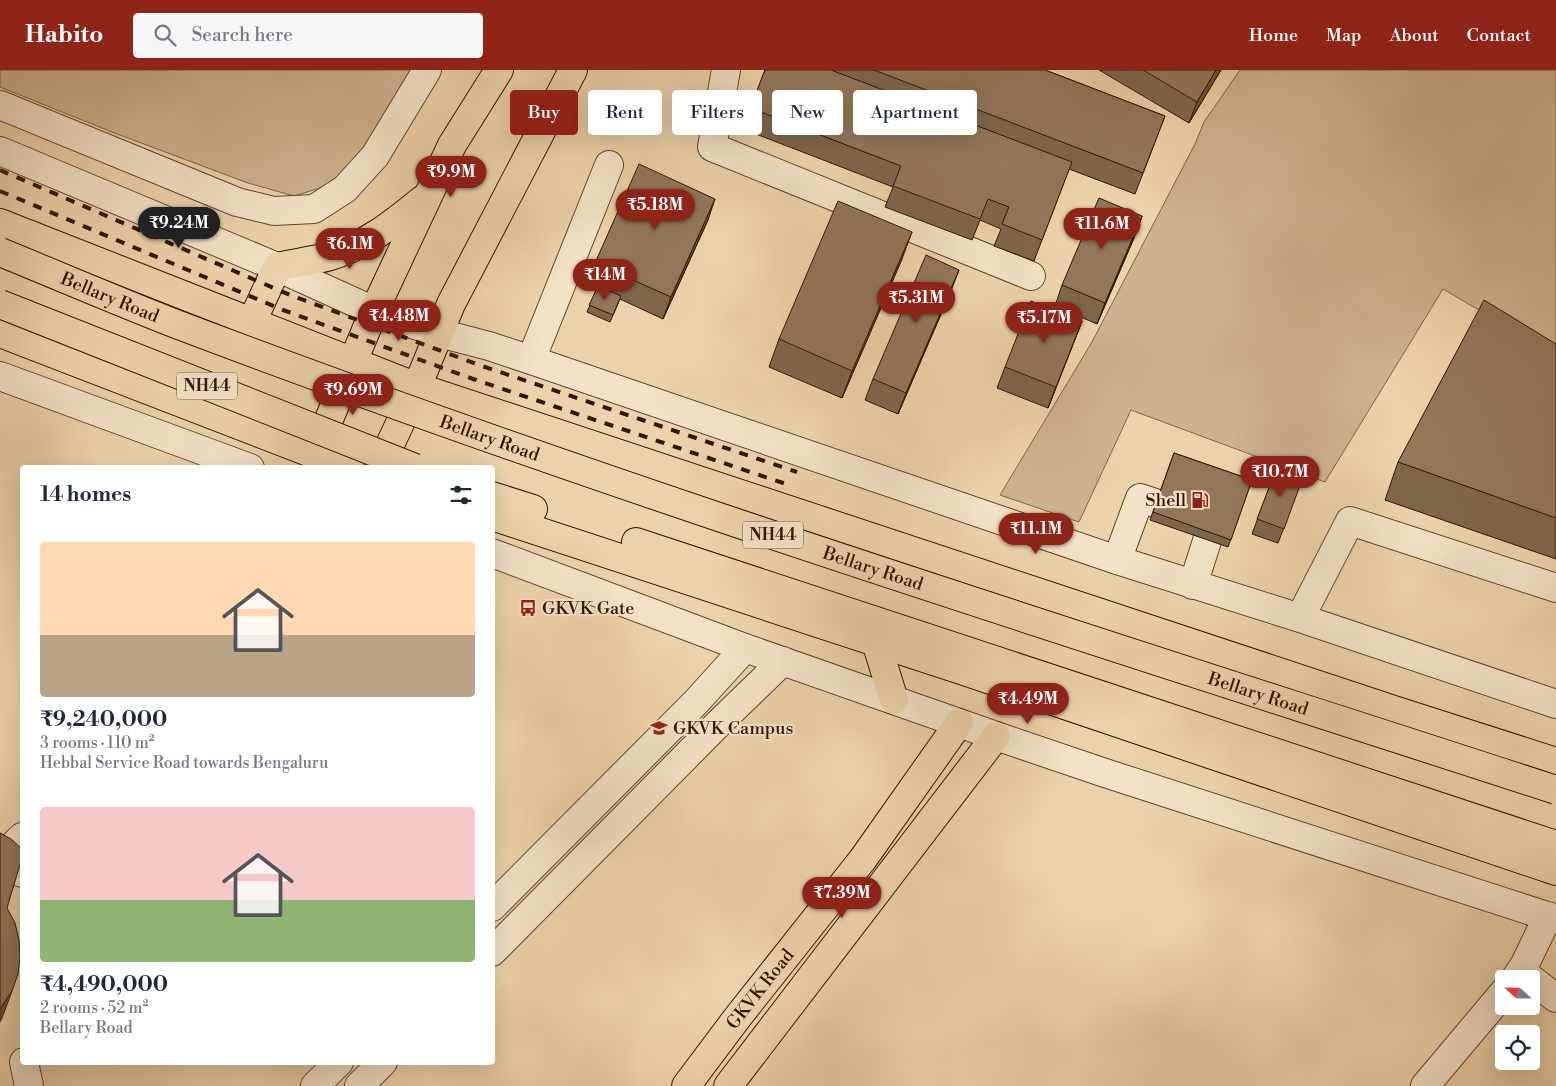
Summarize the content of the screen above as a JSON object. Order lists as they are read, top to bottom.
{
  "streets": {
    "main road": ["Bellary Road", "NH44", "GKVK Road"]
  },
  "places": {
    "fuel station": ["Shell"],
    "bus stop": ["GKVK Gate"],
    "school or university": ["GKVK Campus"]
  },
  "north": "left",
  "page": {
    "header": "Habito",
    "search": "Search here",
    "nav": [
      "Home",
      "Map",
      "About",
      "Contact"
    ],
    "chip": [
      "Buy",
      "Rent",
      "Filters",
      "New",
      "Apartment"
    ],
    "price": [
      "₹9.9M",
      "₹5.18M",
      "₹9.24M",
      "₹11.6M",
      "₹6.1M",
      "₹14M",
      "₹5.31M",
      "₹4.48M",
      "₹5.17M",
      "₹9.69M",
      "₹10.7M",
      "₹11.1M",
      "₹4.49M",
      "₹7.39M"
    ],
    "heading": "14 homes",
    "list": [
      {
        "name": "₹9,240,000",
        "note": "3 rooms · 110 m² · Hebbal Service Road towards Bengaluru"
      },
      {
        "name": "₹4,490,000",
        "note": "2 rooms · 52 m² · Bellary Road"
      }
    ]
  }
}
